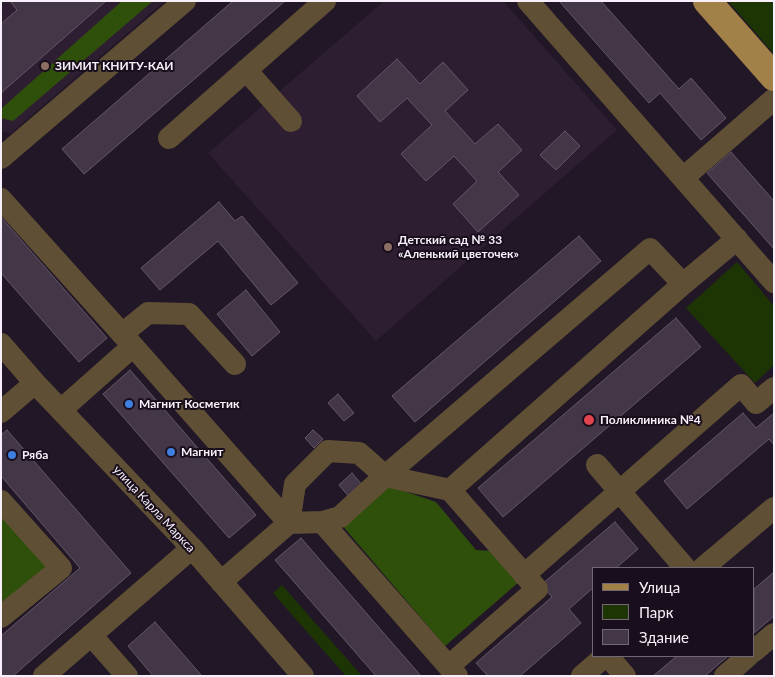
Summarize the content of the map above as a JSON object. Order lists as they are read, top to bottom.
{
  "streets": {
    "street": ["улица Карла Маркса"]
  },
  "places": [
    "ЗИМИТ КНИТУ-КАИ",
    "Детский сад № 33 «Аленький цветочек»",
    "Магнит Косметик",
    "Поликлиника №4",
    "Магнит",
    "Ряба"
  ],
  "legend": ["Улица", "Парк", "Здание"]
}
